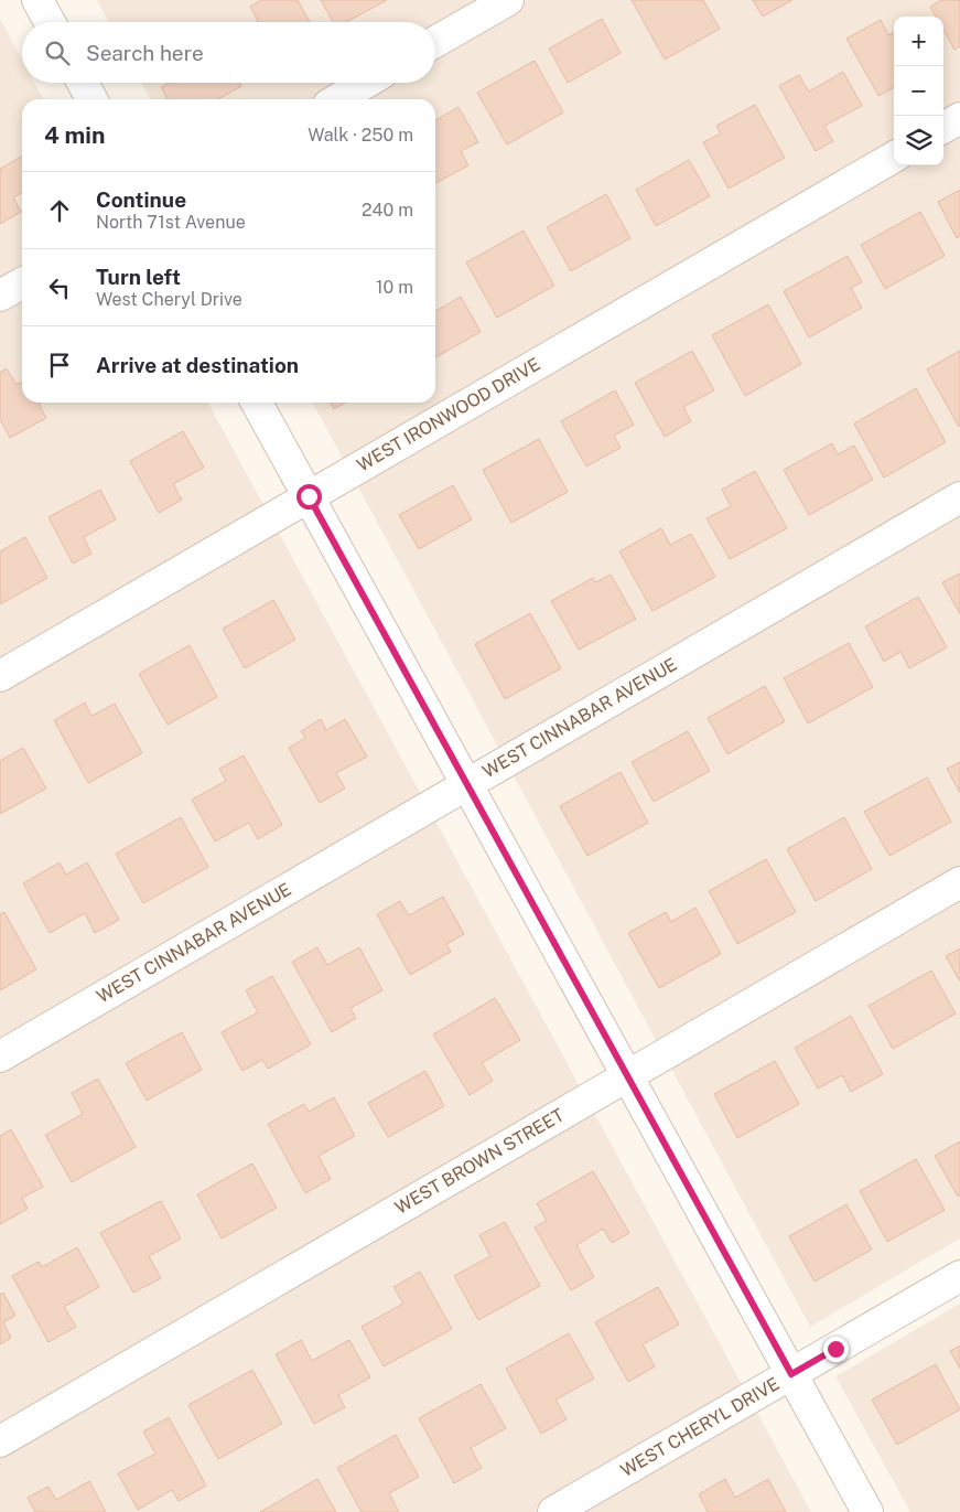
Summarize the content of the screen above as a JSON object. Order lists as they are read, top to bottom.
{
  "streets": {
    "street": [
      "WEST IRONWOOD DRIVE",
      "WEST CINNABAR AVENUE",
      "WEST BROWN STREET",
      "WEST CHERYL DRIVE"
    ]
  },
  "page": {
    "map_buttons": ["+", "−"],
    "search": "Search here",
    "heading": ["4 min", "Walk · 250 m"],
    "list": [
      ["Continue", "North 71st Avenue", "240 m"],
      ["Turn left", "West Cheryl Drive", "10 m"],
      "Arrive at destination"
    ]
  }
}
